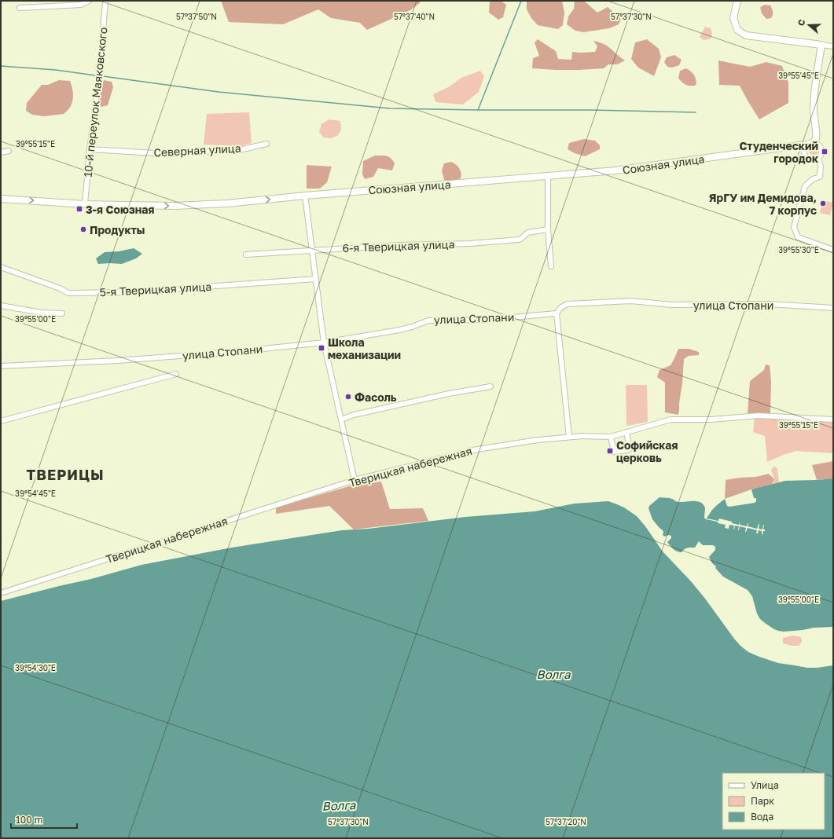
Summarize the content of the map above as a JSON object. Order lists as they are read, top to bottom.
{
  "streets": {
    "street": [
      "10-й переулок Маяковского",
      "Северная улица",
      "Союзная улица",
      "6-я Тверицкая улица",
      "5-я Тверицкая улица",
      "улица Стопани",
      "Тверицкая набережная"
    ]
  },
  "crossings": [
    ["10-й переулок Маяковского", "Северная улица"],
    ["10-й переулок Маяковского", "Союзная улица"]
  ],
  "one_way": ["Союзная улица"],
  "districts": ["ТВЕРИЦЫ"],
  "water": ["Волга"],
  "places": {
    "transit": [
      "Студенческий городок",
      "3-я Союзная",
      "Школа механизации",
      "Софийская церковь"
    ],
    "other": ["ЯрГУ им Демидова, 7 корпус", "Продукты", "Фасоль"]
  },
  "legend": ["Улица", "Парк", "Вода"],
  "scale_bar": "100 m",
  "north": "left",
  "coordinates": [
    "57°37'50\"N",
    "57°37'40\"N",
    "57°37'30\"N",
    "39°55'45\"E",
    "39°55'15\"E",
    "39°55'30\"E",
    "39°55'00\"E",
    "39°54'45\"E",
    "39°54'30\"E",
    "57°37'20\"N"
  ]
}
